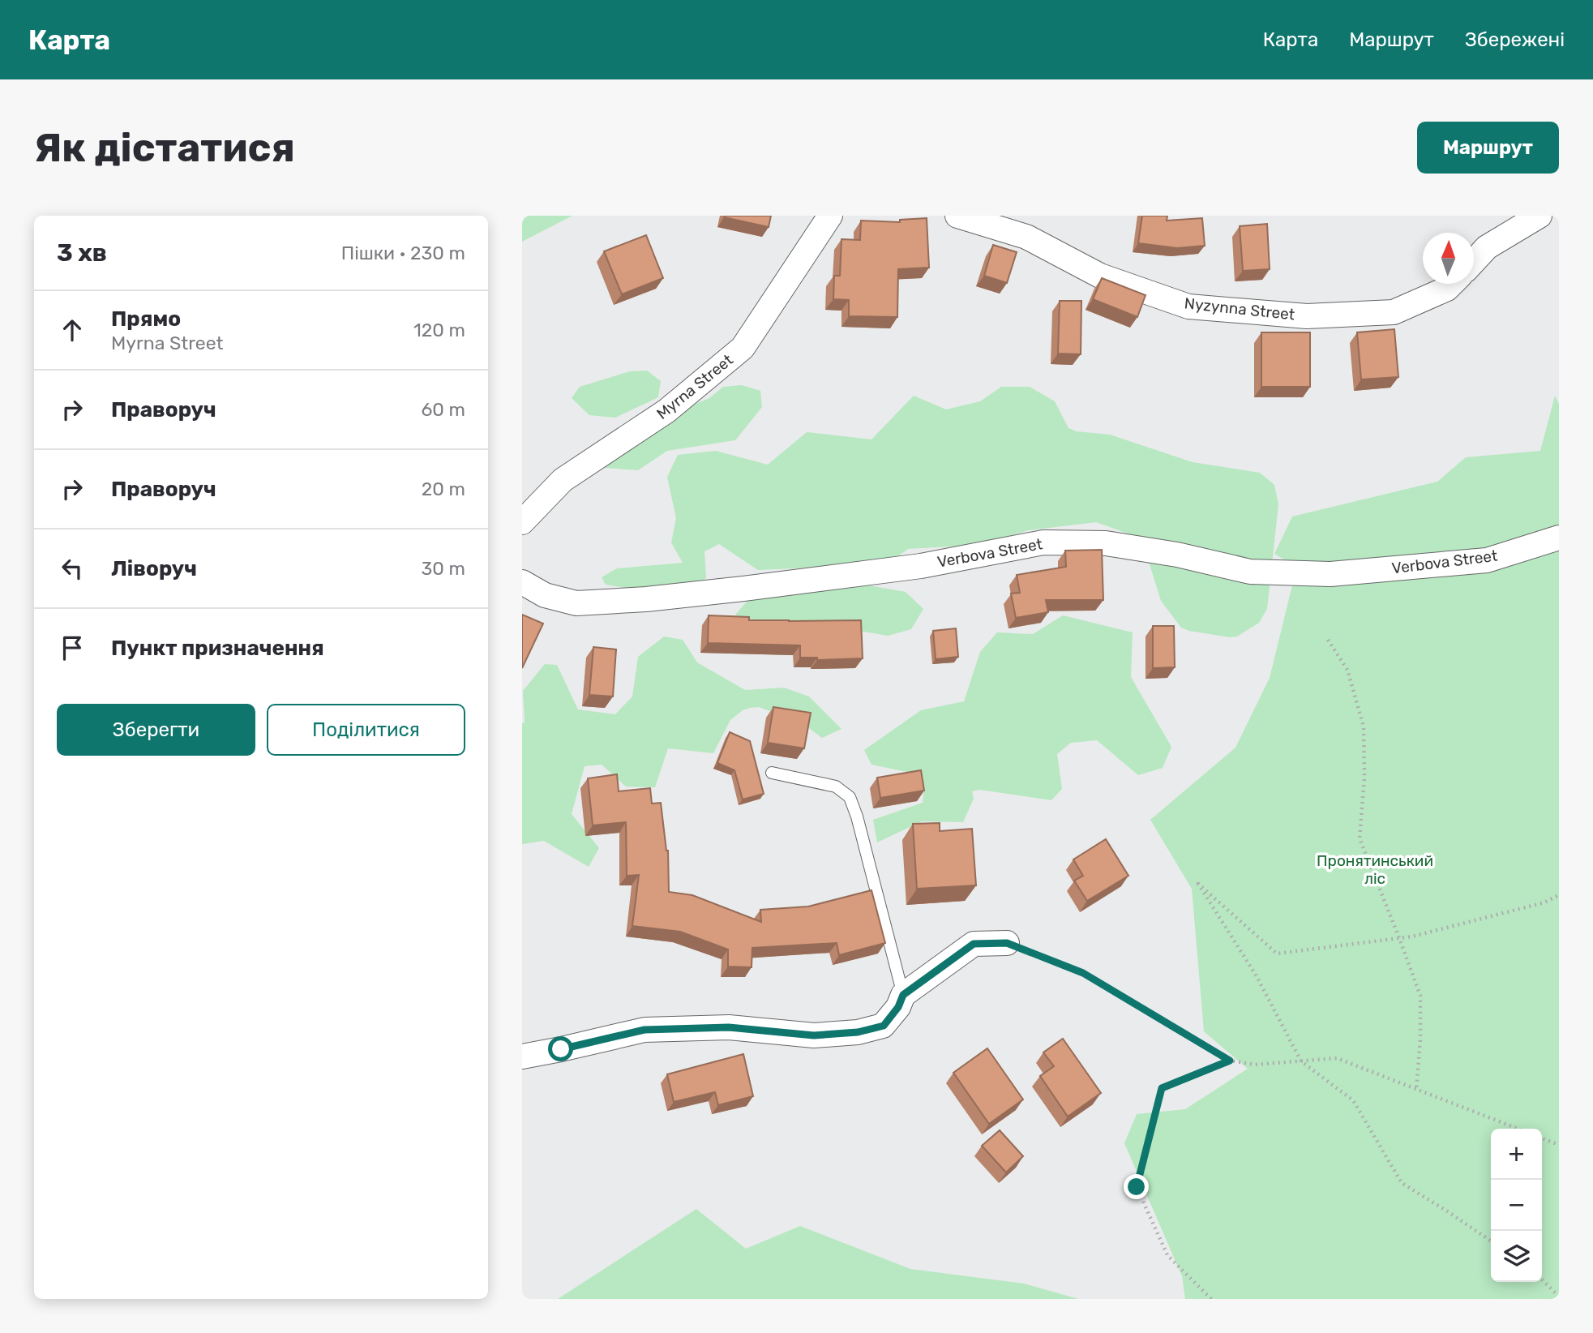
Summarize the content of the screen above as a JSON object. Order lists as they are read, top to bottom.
{
  "streets": {
    "street": ["Nyzynna Street", "Myrna Street", "Verbova Street"]
  },
  "parks": ["Пронятинський ліс"],
  "north": "top",
  "page": {
    "header": "Карта",
    "nav": ["Карта", "Маршрут", "Збережені"],
    "buttons": [
      "Маршрут",
      ["Зберегти", "Поділитися"]
    ],
    "title": "Як дістатися",
    "heading": ["3 хв", "Пішки · 230 m"],
    "list": [
      ["Прямо", "Myrna Street", "120 m"],
      ["Праворуч", "60 m"],
      ["Праворуч", "20 m"],
      ["Ліворуч", "30 m"],
      "Пункт призначення"
    ],
    "map_buttons": ["+", "−"]
  }
}
